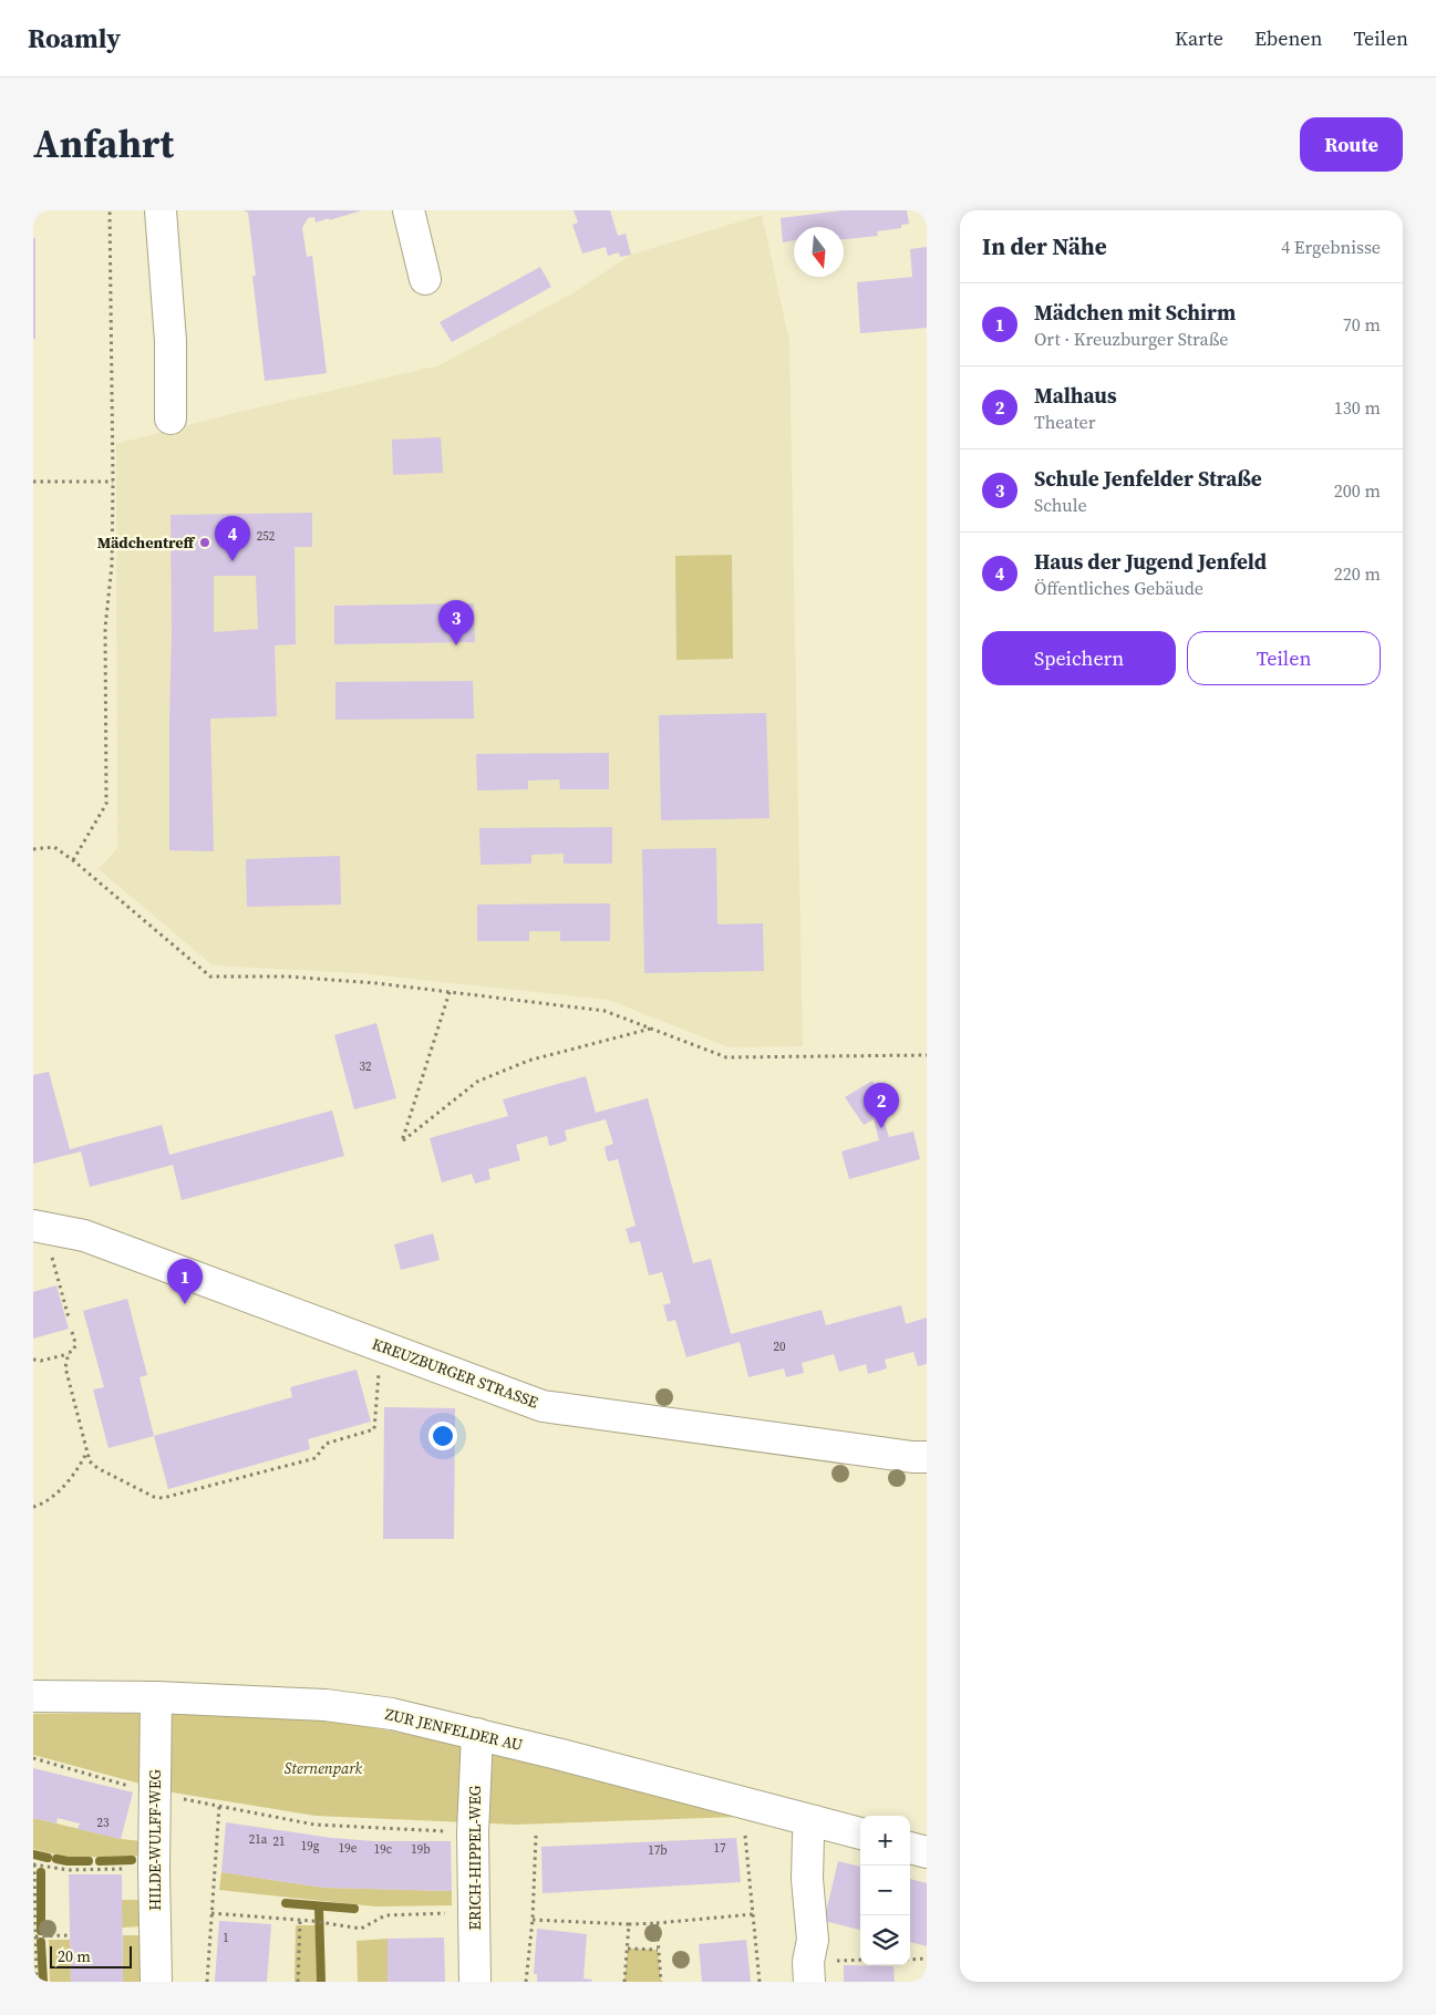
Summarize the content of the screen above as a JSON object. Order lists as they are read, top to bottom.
{
  "streets": {
    "street": [
      "KREUZBURGER STRASSE",
      "ZUR JENFELDER AU",
      "HILDE-WULFF-WEG",
      "ERICH-HIPPEL-WEG"
    ]
  },
  "crossings": [
    ["ZUR JENFELDER AU", "HILDE-WULFF-WEG"],
    ["ZUR JENFELDER AU", "ERICH-HIPPEL-WEG"]
  ],
  "parks": ["Sternenpark"],
  "places": ["Mädchentreff"],
  "house_numbers": [
    "252",
    "32",
    "20",
    "23",
    "21a",
    "21",
    "19g",
    "19e",
    "17",
    "19c",
    "19b",
    "17b",
    "1"
  ],
  "scale_bar": "20 m",
  "north": "bottom",
  "page": {
    "header": "Roamly",
    "nav": ["Karte", "Ebenen", "Teilen"],
    "title": "Anfahrt",
    "buttons": [
      "Route",
      ["Speichern", "Teilen"]
    ],
    "heading": ["In der Nähe", "4 Ergebnisse"],
    "list": [
      {
        "mark": "1",
        "name": "Mädchen mit Schirm",
        "note": "Ort · Kreuzburger Straße",
        "value": "70 m"
      },
      {
        "mark": "2",
        "name": "Malhaus",
        "note": "Theater",
        "value": "130 m"
      },
      {
        "mark": "3",
        "name": "Schule Jenfelder Straße",
        "note": "Schule",
        "value": "200 m"
      },
      {
        "mark": "4",
        "name": "Haus der Jugend Jenfeld",
        "note": "Öffentliches Gebäude",
        "value": "220 m"
      }
    ],
    "pins": [
      "4",
      "3",
      "2",
      "1"
    ],
    "map_buttons": ["+", "−"],
    "scale": "20 m"
  }
}
